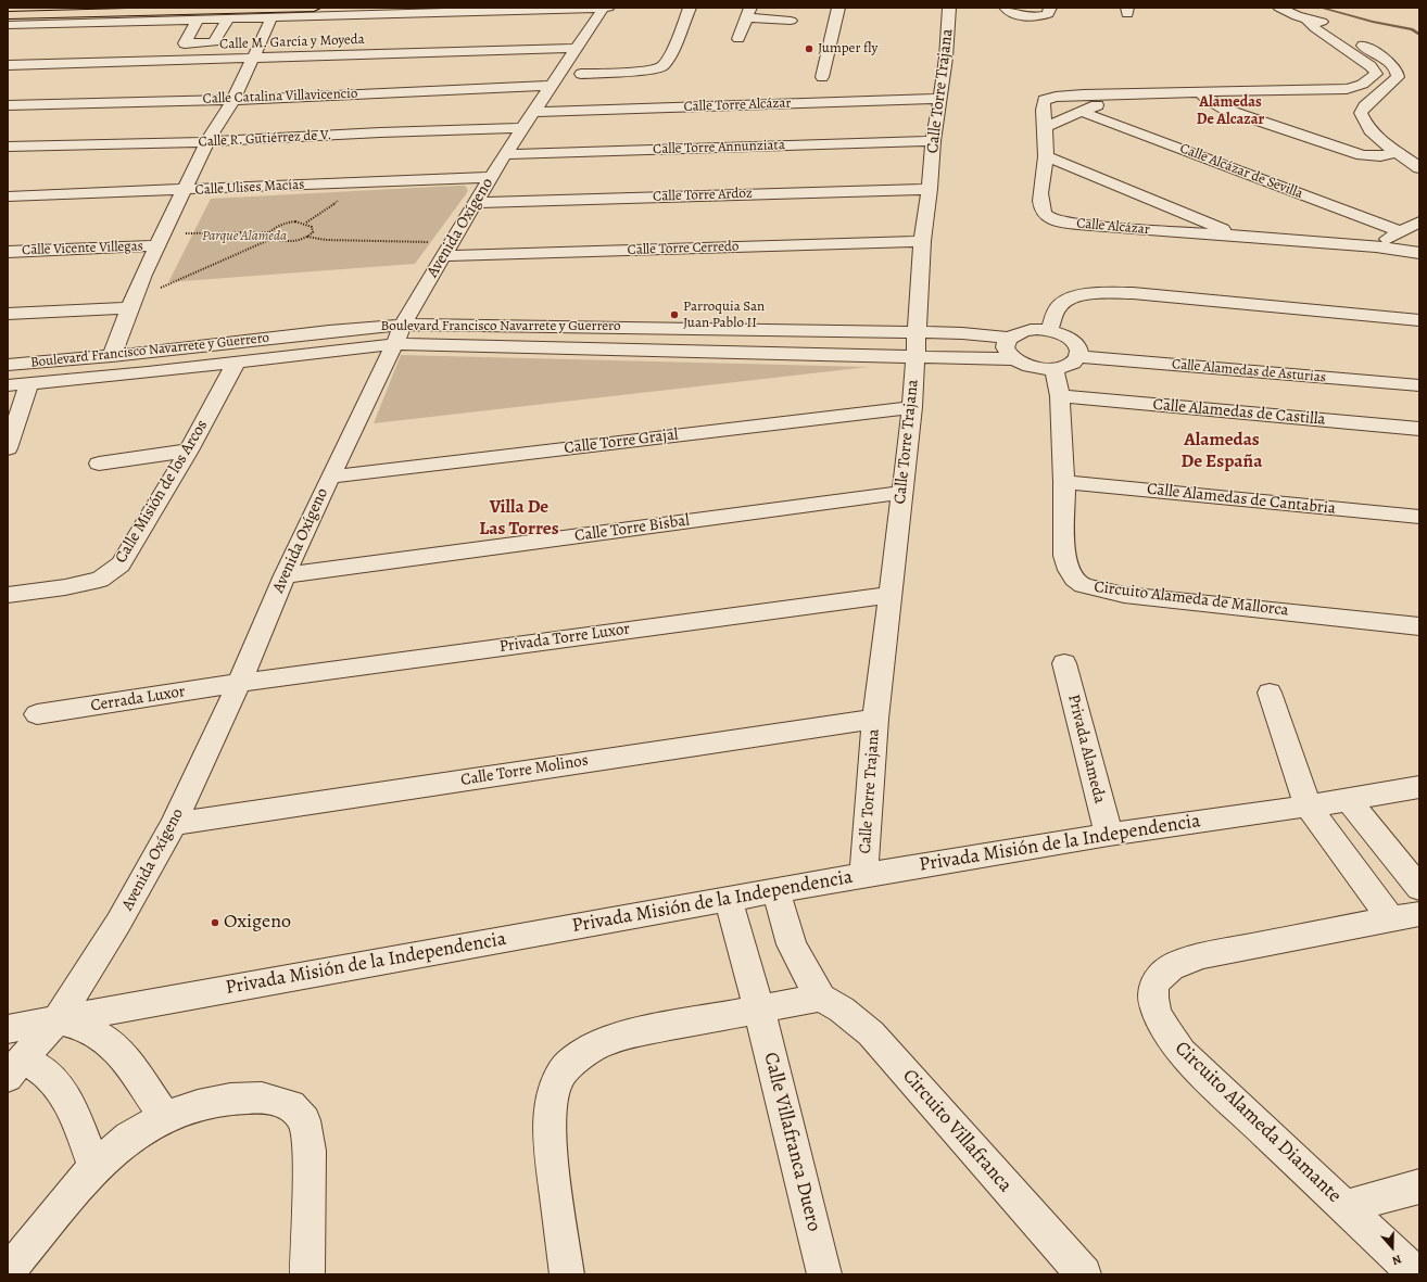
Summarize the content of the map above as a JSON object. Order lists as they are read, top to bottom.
{
  "streets": {
    "street": [
      "Calle M. García y Moyeda",
      "Calle Torre Trajana",
      "Calle Catalina Villavicencio",
      "Calle Torre Alcázar",
      "Calle R. Gutiérrez de V.",
      "Calle Torre Annunziata",
      "Calle Alcázar de Sevilla",
      "Calle Ulises Macías",
      "Calle Torre Ardoz",
      "Calle Alcázar",
      "Avenida Oxígeno",
      "Calle Vicente Villegas",
      "Calle Torre Cerredo",
      "Boulevard Francisco Navarrete y Guerrero",
      "Calle Alamedas de Asturias",
      "Calle Alamedas de Castilla",
      "Calle Torre Grajal",
      "Calle Misión de los Arcos",
      "Calle Alamedas de Cantabria",
      "Calle Torre Bisbal",
      "Circuito Alameda de Mallorca",
      "Privada Torre Luxor",
      "Cerrada Luxor",
      "Privada Alameda",
      "Calle Torre Molinos",
      "Privada Misión de la Independencia",
      "Circuito Alameda Diamante",
      "Circuito Villafranca",
      "Calle Villafranca Duero"
    ]
  },
  "crossings": [
    ["Calle M. García y Moyeda", "Avenida Oxígeno"],
    ["Calle Torre Trajana", "Calle Torre Alcázar"],
    ["Calle Torre Trajana", "Calle Torre Annunziata"],
    ["Calle Torre Trajana", "Calle Torre Ardoz"],
    ["Calle Torre Trajana", "Calle Torre Cerredo"],
    ["Calle Torre Trajana", "Boulevard Francisco Navarrete y Guerrero"],
    ["Calle Torre Trajana", "Calle Torre Grajal"],
    ["Calle Torre Trajana", "Calle Torre Bisbal"],
    ["Calle Torre Trajana", "Privada Torre Luxor"],
    ["Calle Torre Trajana", "Calle Torre Molinos"],
    ["Calle Torre Trajana", "Privada Misión de la Independencia"],
    ["Calle Catalina Villavicencio", "Avenida Oxígeno"],
    ["Calle Torre Alcázar", "Avenida Oxígeno"],
    ["Calle R. Gutiérrez de V.", "Avenida Oxígeno"],
    ["Calle Torre Annunziata", "Avenida Oxígeno"],
    ["Calle Alcázar de Sevilla", "Calle Alcázar"],
    ["Calle Ulises Macías", "Avenida Oxígeno"],
    ["Calle Torre Ardoz", "Avenida Oxígeno"],
    ["Avenida Oxígeno", "Calle Torre Cerredo"],
    ["Avenida Oxígeno", "Boulevard Francisco Navarrete y Guerrero"],
    ["Avenida Oxígeno", "Calle Torre Grajal"],
    ["Avenida Oxígeno", "Calle Torre Bisbal"],
    ["Avenida Oxígeno", "Privada Torre Luxor"],
    ["Avenida Oxígeno", "Cerrada Luxor"],
    ["Avenida Oxígeno", "Calle Torre Molinos"],
    ["Avenida Oxígeno", "Privada Misión de la Independencia"],
    ["Boulevard Francisco Navarrete y Guerrero", "Calle Misión de los Arcos"],
    ["Calle Alamedas de Castilla", "Circuito Alameda de Mallorca"],
    ["Calle Alamedas de Cantabria", "Circuito Alameda de Mallorca"],
    ["Privada Torre Luxor", "Cerrada Luxor"],
    ["Privada Alameda", "Privada Misión de la Independencia"],
    ["Privada Misión de la Independencia", "Circuito Alameda Diamante"],
    ["Privada Misión de la Independencia", "Circuito Villafranca"]
  ],
  "districts": ["Alamedas De Alcazar", "Alamedas De España", "Villa De Las Torres"],
  "parks": ["Parque Alameda"],
  "places": ["Jumper fly", "Parroquia San Juan Pablo II", "Oxigeno"],
  "north": "bottom"
}
